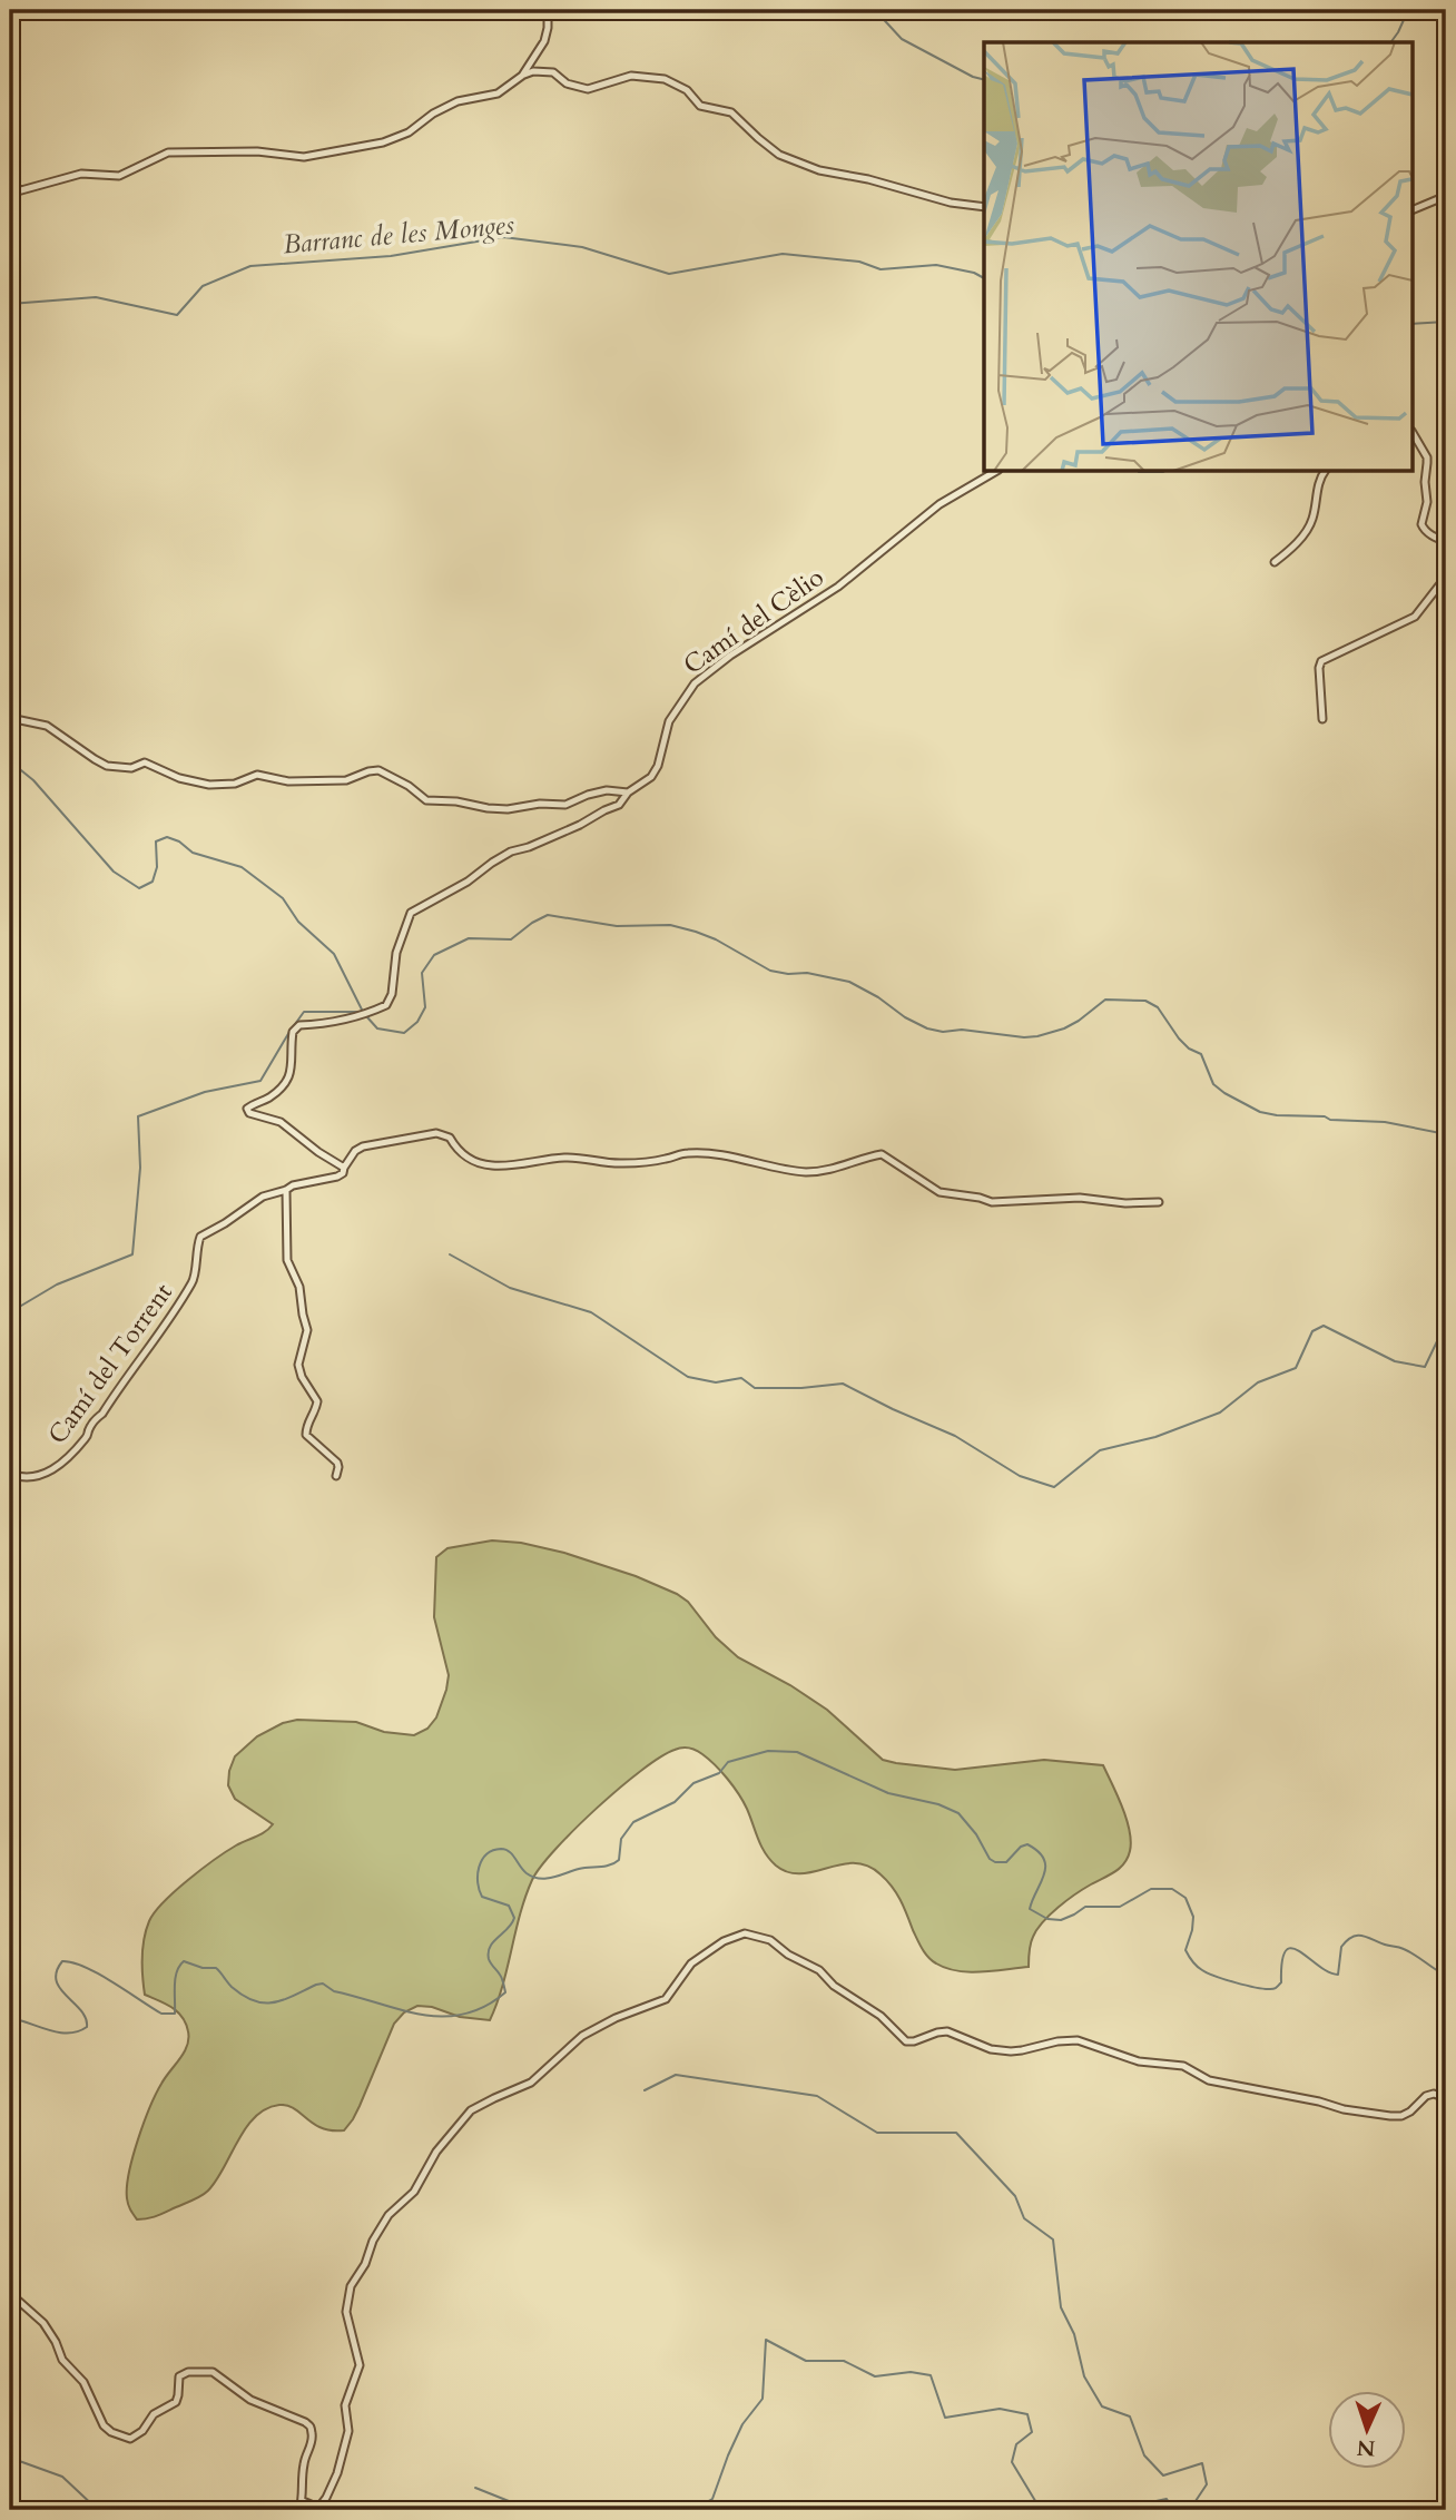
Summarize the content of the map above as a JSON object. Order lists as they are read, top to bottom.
{
  "streets": {
    "street": ["Camí del Cèlio", "Camí del Torrent"]
  },
  "water": ["Barranc de les Monges"],
  "north": "bottom"
}
